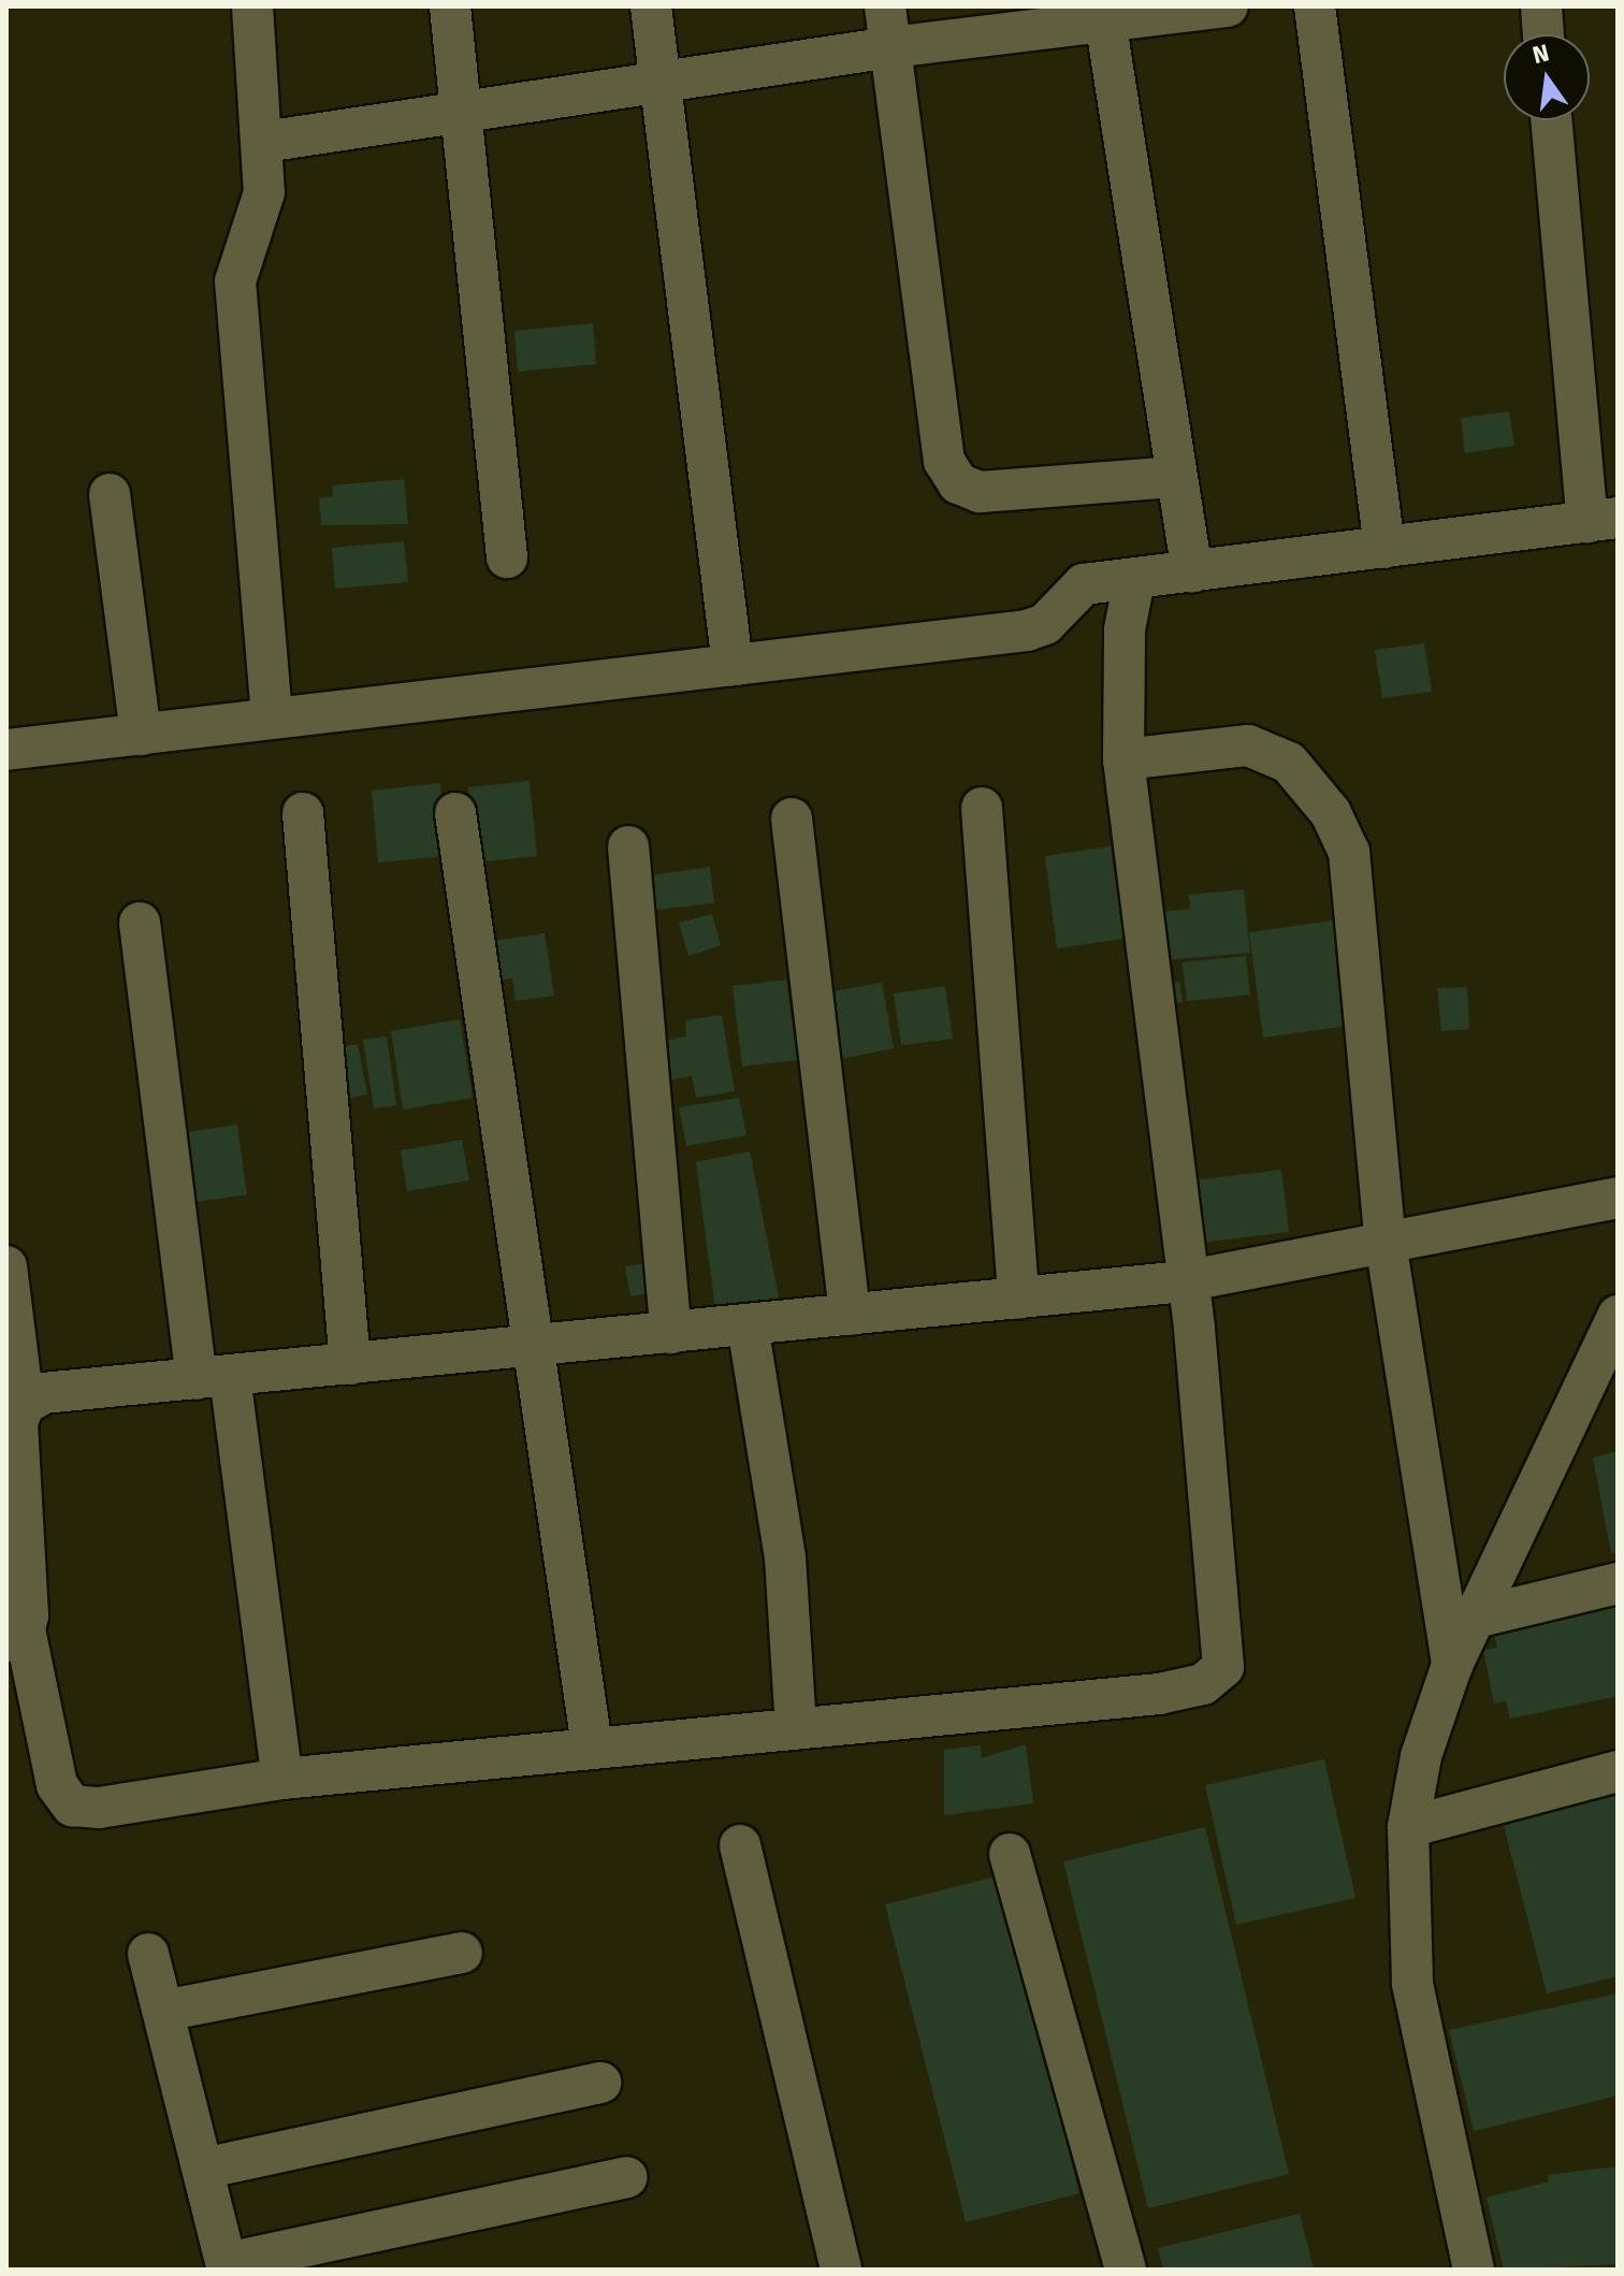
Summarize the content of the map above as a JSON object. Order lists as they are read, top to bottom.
{
  "north": "top"
}
